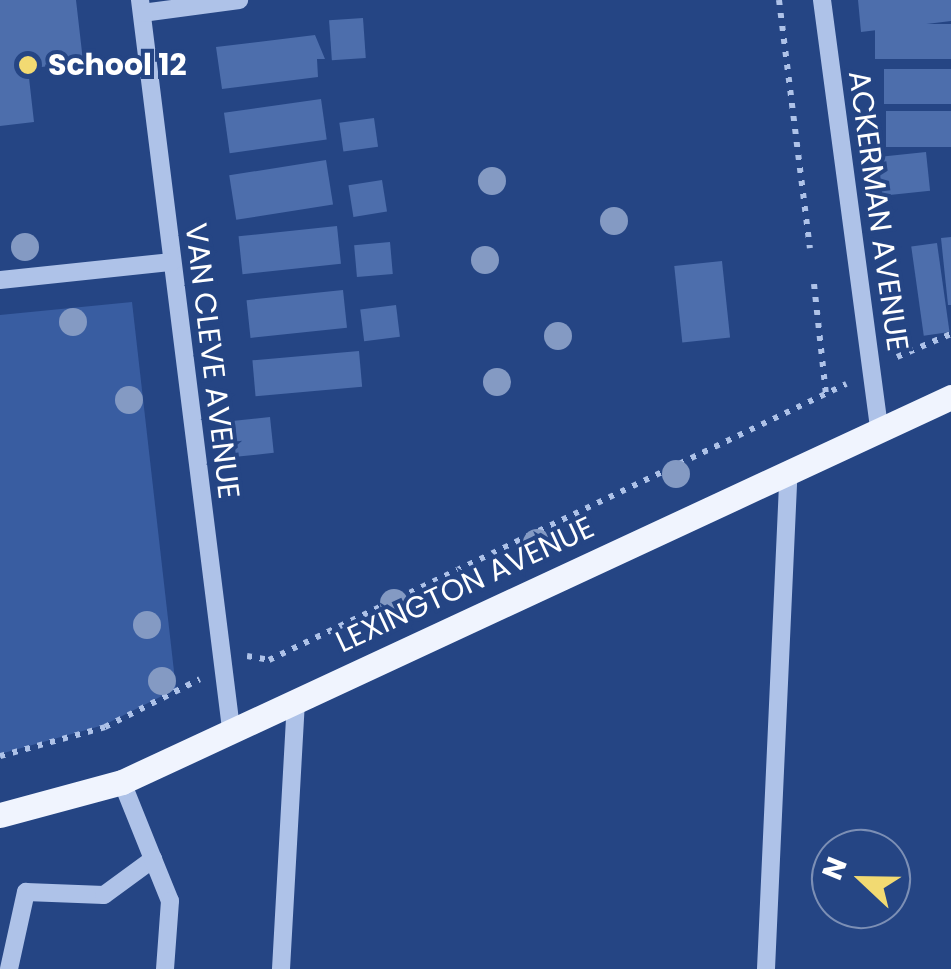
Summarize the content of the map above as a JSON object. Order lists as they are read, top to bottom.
{
  "streets": {
    "main road": ["LEXINGTON AVENUE"],
    "street": ["ACKERMAN AVENUE", "VAN CLEVE AVENUE"]
  },
  "crossings": [
    ["ACKERMAN AVENUE", "LEXINGTON AVENUE"],
    ["VAN CLEVE AVENUE", "LEXINGTON AVENUE"]
  ],
  "places": ["School 12"],
  "north": "left"
}
